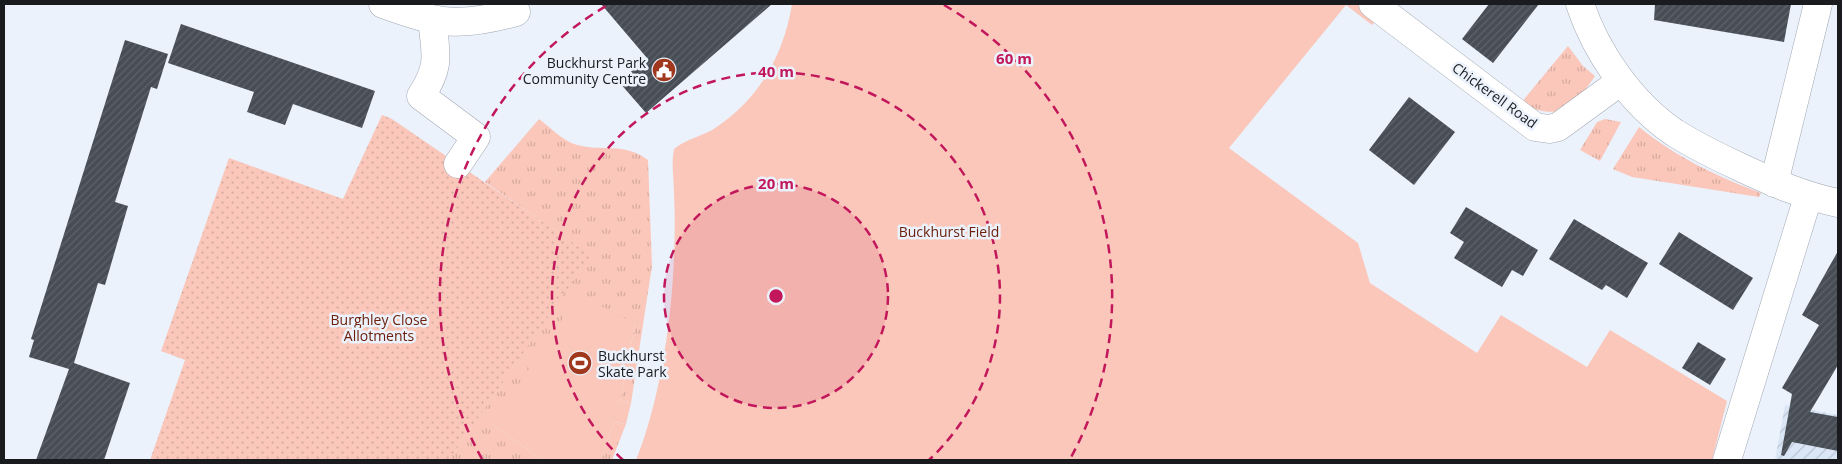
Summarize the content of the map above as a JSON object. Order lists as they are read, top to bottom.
{
  "streets": {
    "street": ["Chickerell Road"]
  },
  "parks": ["Buckhurst Field", "Burghley Close Allotments"],
  "places": {
    "public building": ["Buckhurst Park Community Centre"],
    "sports": ["Buckhurst Skate Park"]
  },
  "rings": ["60 m", "40 m", "20 m"]
}
